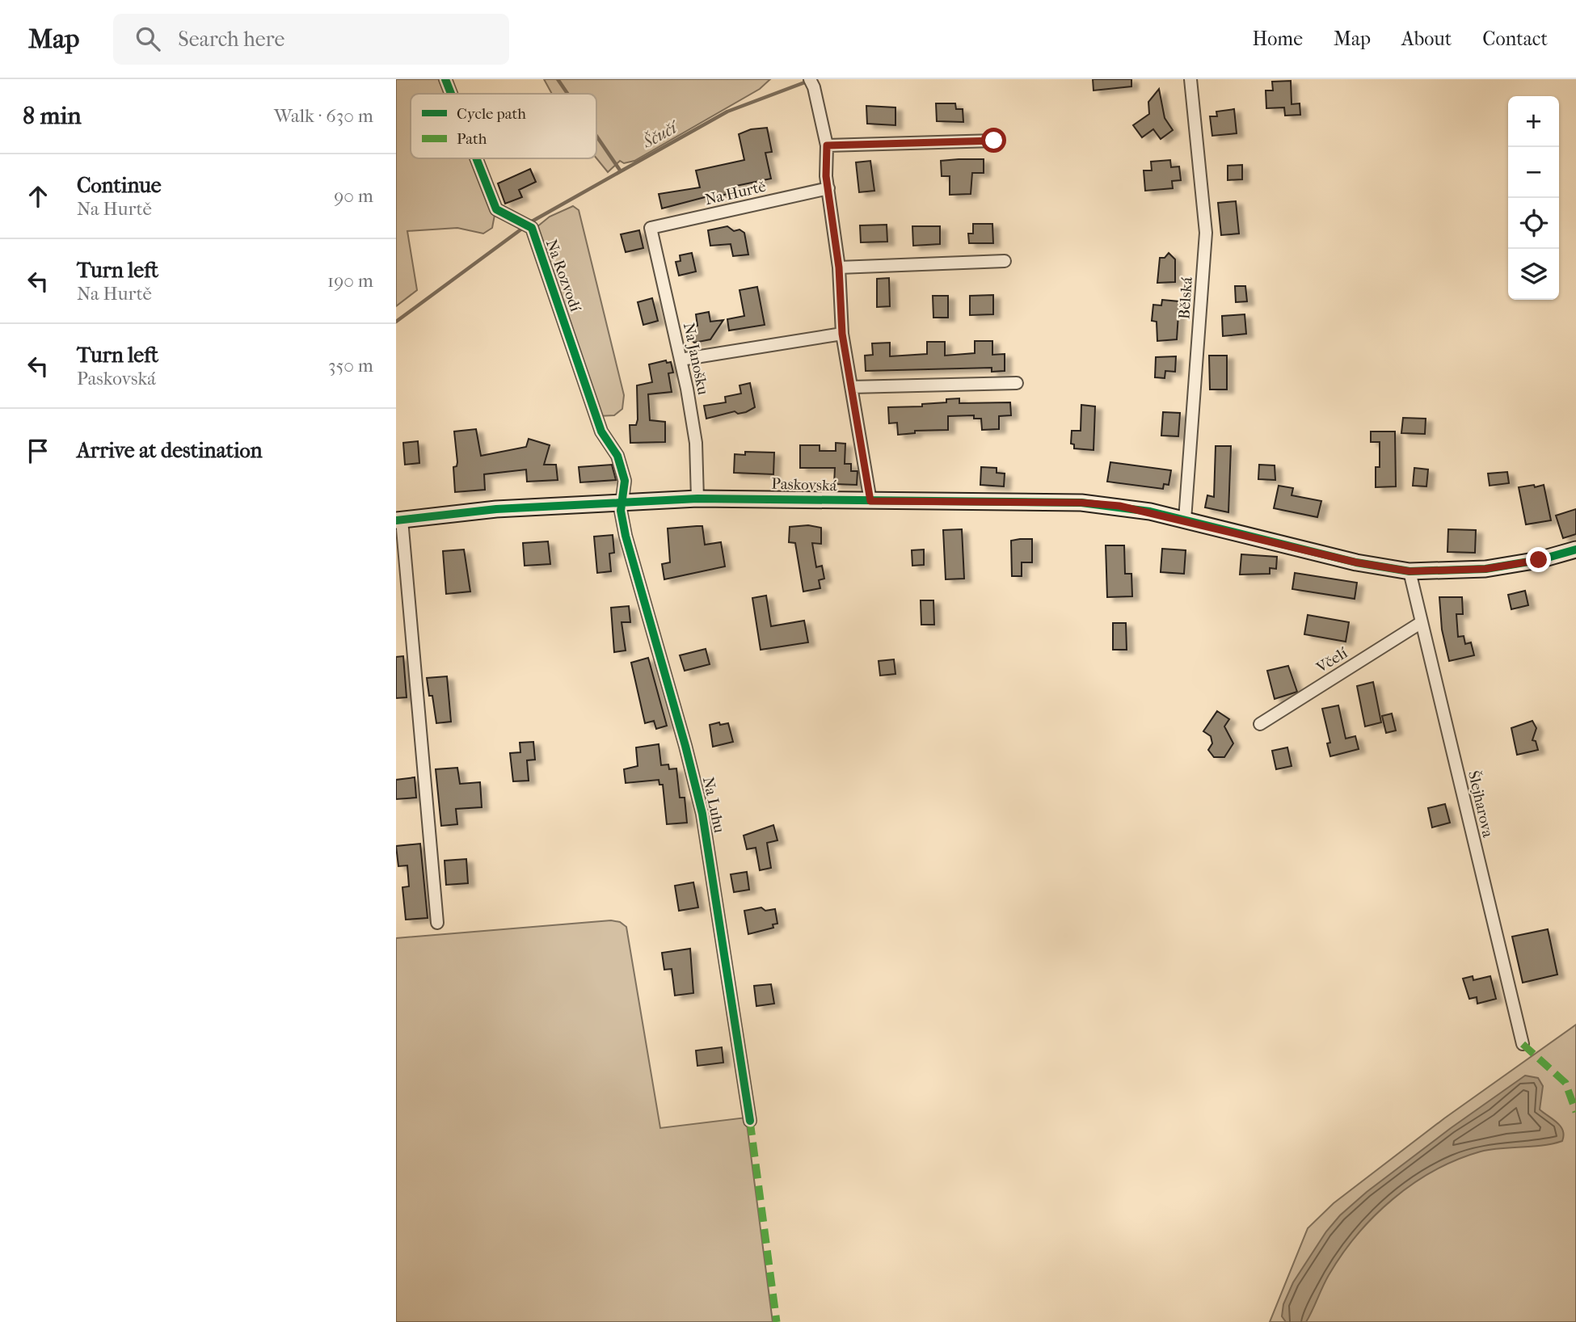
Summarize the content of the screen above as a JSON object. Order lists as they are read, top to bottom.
{
  "streets": {
    "street": [
      "Na Hurtě",
      "Na Rozvodí",
      "Bělská",
      "Na Janošku",
      "Paskovská",
      "Včelí",
      "Šlejharova",
      "Na Luhu"
    ]
  },
  "crossings": [
    ["Na Hurtě", "Na Janošku"],
    ["Na Rozvodí", "Paskovská"],
    ["Na Rozvodí", "Na Luhu"],
    ["Bělská", "Paskovská"],
    ["Na Janošku", "Paskovská"],
    ["Paskovská", "Šlejharova"],
    ["Paskovská", "Na Luhu"],
    ["Včelí", "Šlejharova"]
  ],
  "water": ["Ščučí"],
  "legend": ["Cycle path", "Path"],
  "page": {
    "header": "Map",
    "search": "Search here",
    "nav": [
      "Home",
      "Map",
      "About",
      "Contact"
    ],
    "heading": ["8 min", "Walk · 630 m"],
    "map_buttons": ["+", "−"],
    "list": [
      ["Continue", "Na Hurtě", "90 m"],
      ["Turn left", "Na Hurtě", "190 m"],
      ["Turn left", "Paskovská", "350 m"],
      "Arrive at destination"
    ]
  }
}
